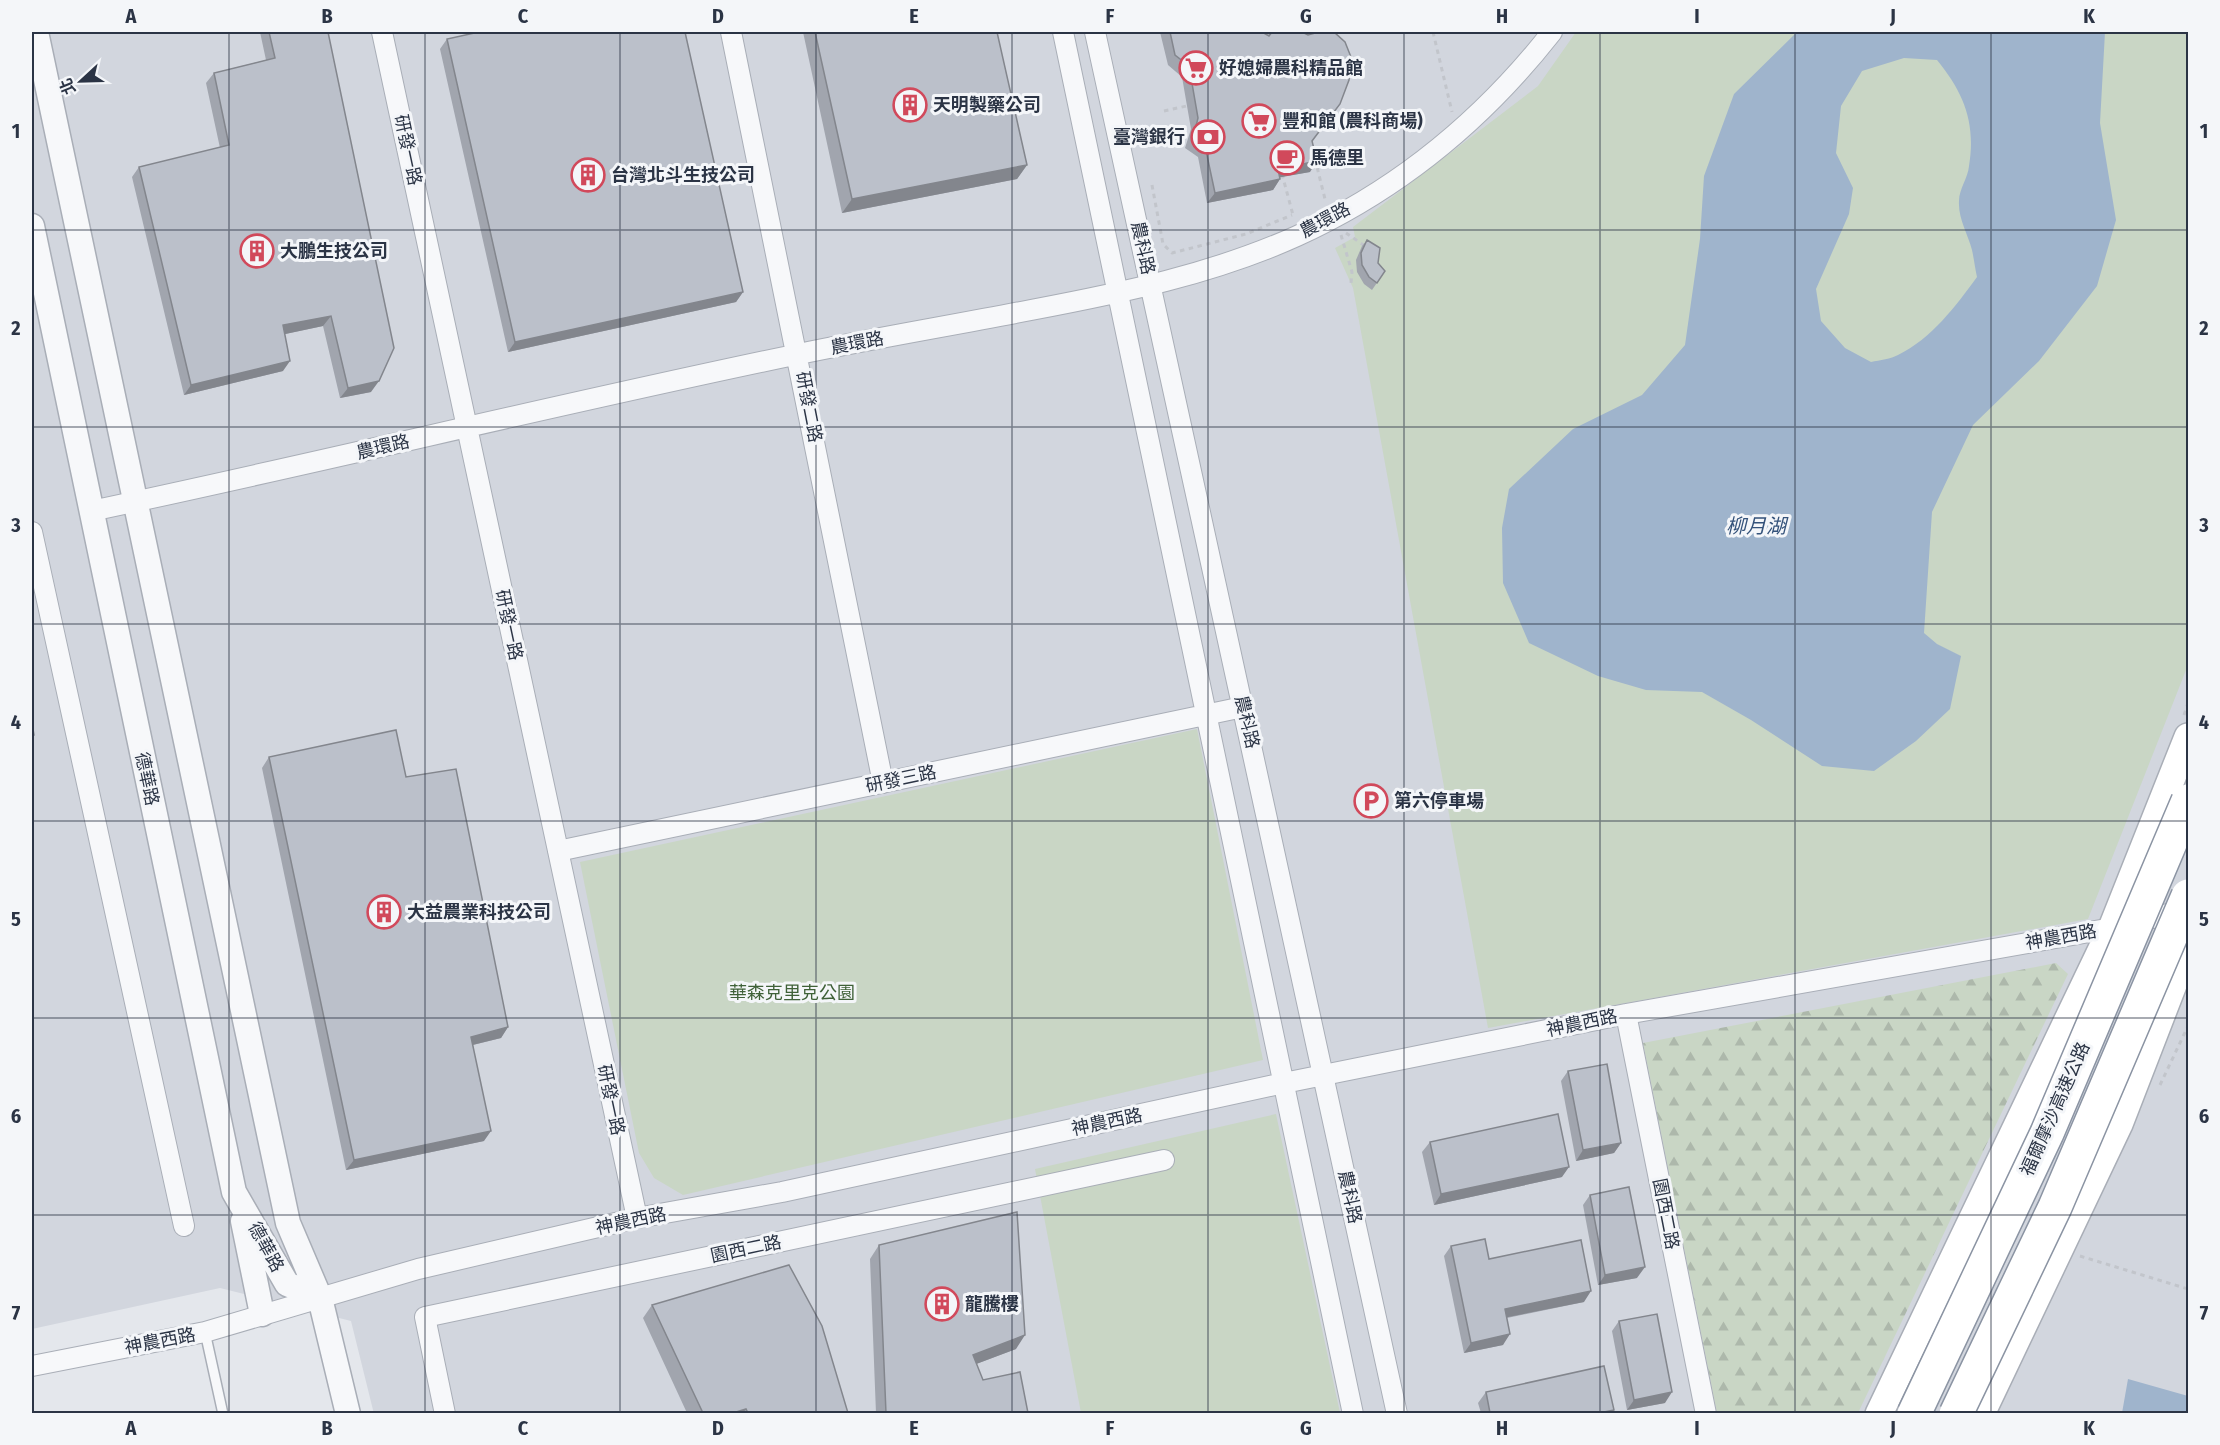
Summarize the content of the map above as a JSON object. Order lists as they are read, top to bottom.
{
  "streets": {
    "highway": ["福爾摩沙高速公路"],
    "street": [
      "研發一路",
      "農環路",
      "農科路",
      "研發二路",
      "德華路",
      "研發三路",
      "神農西路",
      "園西二路"
    ]
  },
  "crossings": [
    ["研發一路", "農環路"],
    ["研發一路", "研發三路"],
    ["研發一路", "神農西路"],
    ["農環路", "農科路"],
    ["農環路", "研發二路"],
    ["農環路", "德華路"],
    ["農科路", "研發三路"],
    ["農科路", "神農西路"],
    ["研發二路", "研發三路"],
    ["德華路", "神農西路"],
    ["神農西路", "園西二路"]
  ],
  "water": ["柳月湖"],
  "parks": ["華森克里克公園"],
  "places": {
    "supermarket": ["好媳婦農科精品館", "豐和館 (農科商場)"],
    "building": [
      "天明製藥公司",
      "台灣北斗生技公司",
      "大鵬生技公司",
      "大益農業科技公司",
      "龍騰樓"
    ],
    "bank": ["臺灣銀行"],
    "cafe": ["馬德里"],
    "parking": ["第六停車場"]
  },
  "north": "left",
  "grid": {
    "columns": [
      "A",
      "B",
      "C",
      "D",
      "E",
      "F",
      "G",
      "H",
      "I",
      "J",
      "K"
    ],
    "rows": [
      "1",
      "2",
      "3",
      "4",
      "5",
      "6",
      "7"
    ]
  }
}
